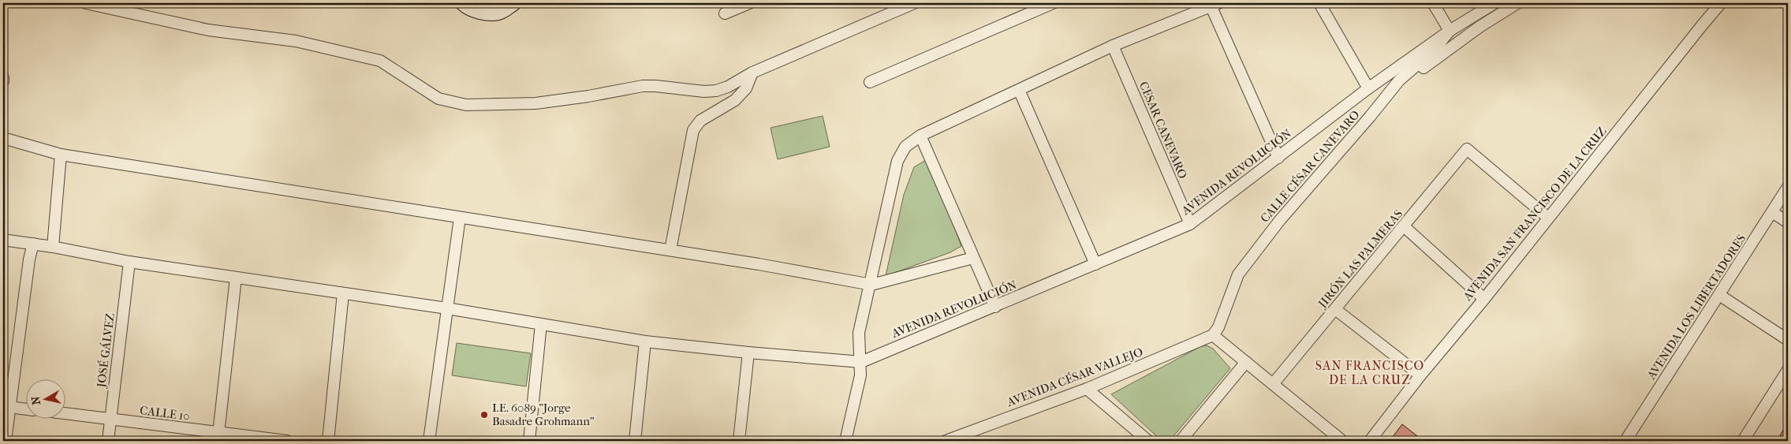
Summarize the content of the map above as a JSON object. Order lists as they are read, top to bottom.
{
  "streets": {
    "street": [
      "CESAR CANEVARO",
      "CALLE CÉSAR CANEVARO",
      "AVENIDA REVOLUCIÓN",
      "AVENIDA SAN FRANCISCO DE LA CRUZ",
      "JIRÓN LAS PALMERAS",
      "AVENIDA LOS LIBERTADORES",
      "JOSÉ GÁLVEZ",
      "AVENIDA CÉSAR VALLEJO",
      "CALLE 10"
    ]
  },
  "crossings": [
    ["CESAR CANEVARO", "AVENIDA REVOLUCIÓN"],
    ["CALLE CÉSAR CANEVARO", "AVENIDA REVOLUCIÓN"],
    ["CALLE CÉSAR CANEVARO", "AVENIDA CÉSAR VALLEJO"],
    ["AVENIDA SAN FRANCISCO DE LA CRUZ", "JIRÓN LAS PALMERAS"],
    ["JOSÉ GÁLVEZ", "CALLE 10"]
  ],
  "districts": ["SAN FRANCISCO DE LA CRUZ"],
  "places": ["I.E. 6089 \"Jorge Basadre Grohmann\""],
  "north": "left"
}
